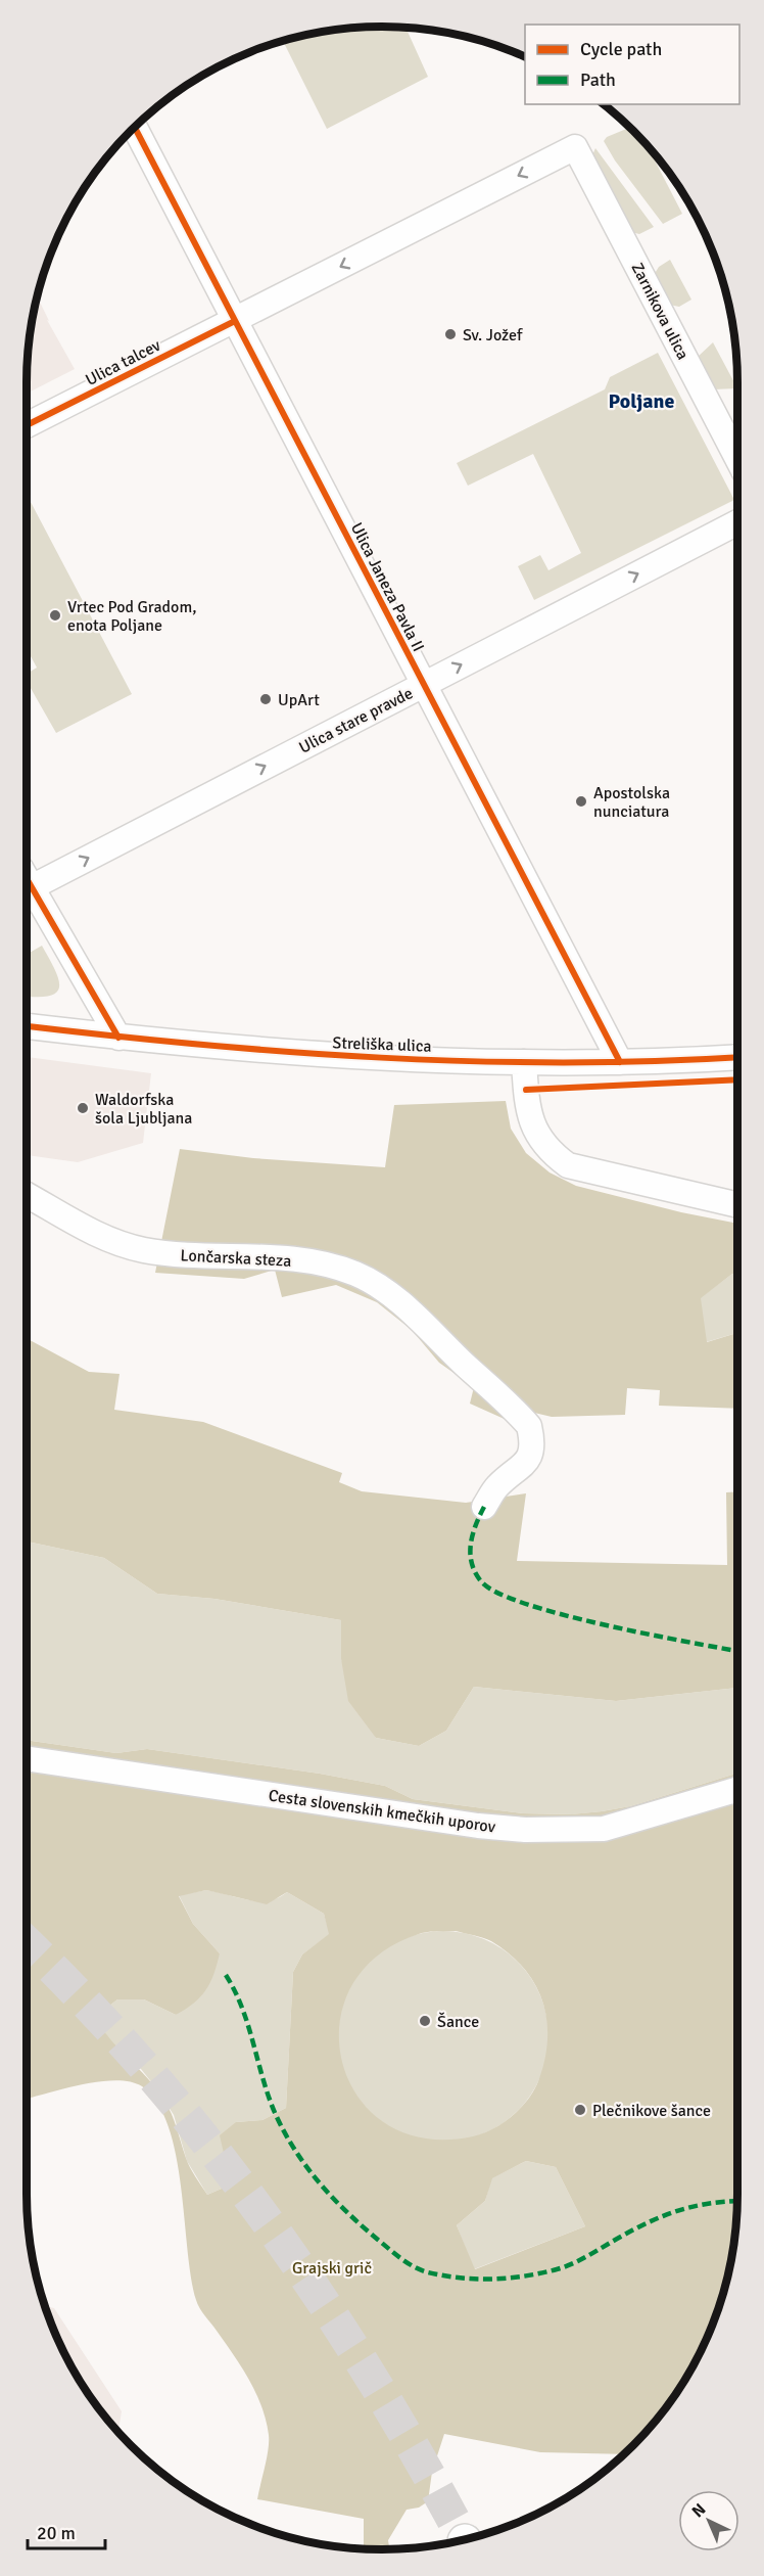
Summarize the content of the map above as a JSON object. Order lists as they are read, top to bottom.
{
  "streets": {
    "street": [
      "Zarnikova ulica",
      "Ulica talcev",
      "Ulica Janeza Pavla II",
      "Ulica stare pravde",
      "Streliška ulica",
      "Lončarska steza",
      "Cesta slovenskih kmečkih uporov"
    ]
  },
  "crossings": [
    ["Zarnikova ulica", "Ulica talcev"],
    ["Ulica talcev", "Ulica Janeza Pavla II"],
    ["Ulica Janeza Pavla II", "Ulica stare pravde"],
    ["Ulica Janeza Pavla II", "Streliška ulica"]
  ],
  "one_way": ["Ulica talcev", "Ulica stare pravde"],
  "districts": ["Poljane"],
  "parks": ["Grajski grič"],
  "places": [
    "Sv. Jožef",
    "Vrtec Pod Gradom, enota Poljane",
    "UpArt",
    "Apostolska nunciatura",
    "Waldorfska šola Ljubljana",
    "Šance",
    "Plečnikove šance"
  ],
  "legend": ["Cycle path", "Path"],
  "scale_bar": "20 m",
  "north": "top left"
}
